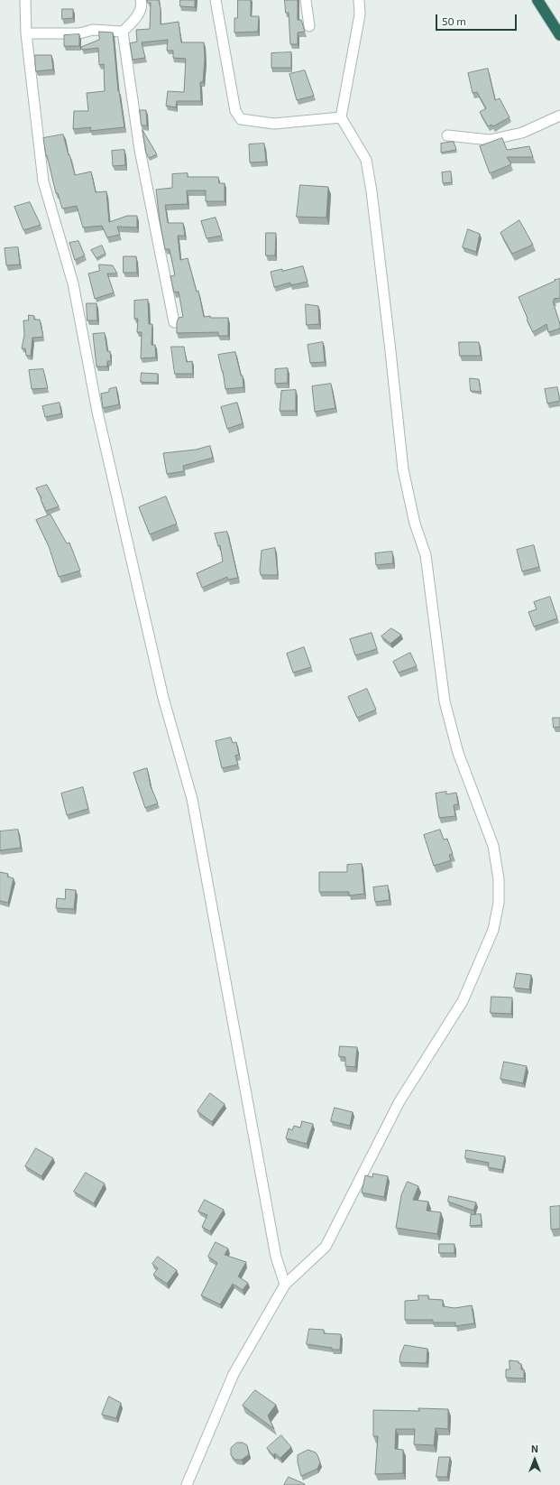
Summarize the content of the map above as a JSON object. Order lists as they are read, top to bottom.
{
  "scale_bar": "50 m",
  "north": "top"
}
